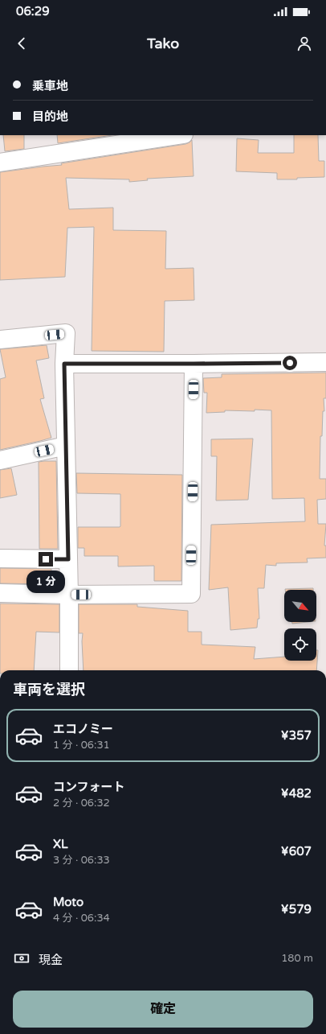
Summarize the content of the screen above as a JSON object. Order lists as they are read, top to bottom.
{
  "north": "bottom right",
  "page": {
    "status": "06:29",
    "header": "Tako",
    "banner": ["乗車地", "目的地"],
    "bubble": "1 分",
    "heading": "車両を選択",
    "list": [
      {
        "name": "エコノミー",
        "note": "1 分 · 06:31",
        "value": "¥357"
      },
      {
        "name": "コンフォート",
        "note": "2 分 · 06:32",
        "value": "¥482"
      },
      {
        "name": "XL",
        "note": "3 分 · 06:33",
        "value": "¥607"
      },
      {
        "name": "Moto",
        "note": "4 分 · 06:34",
        "value": "¥579"
      }
    ],
    "pay": ["現金", "180 m"],
    "buttons": "確定"
  }
}
